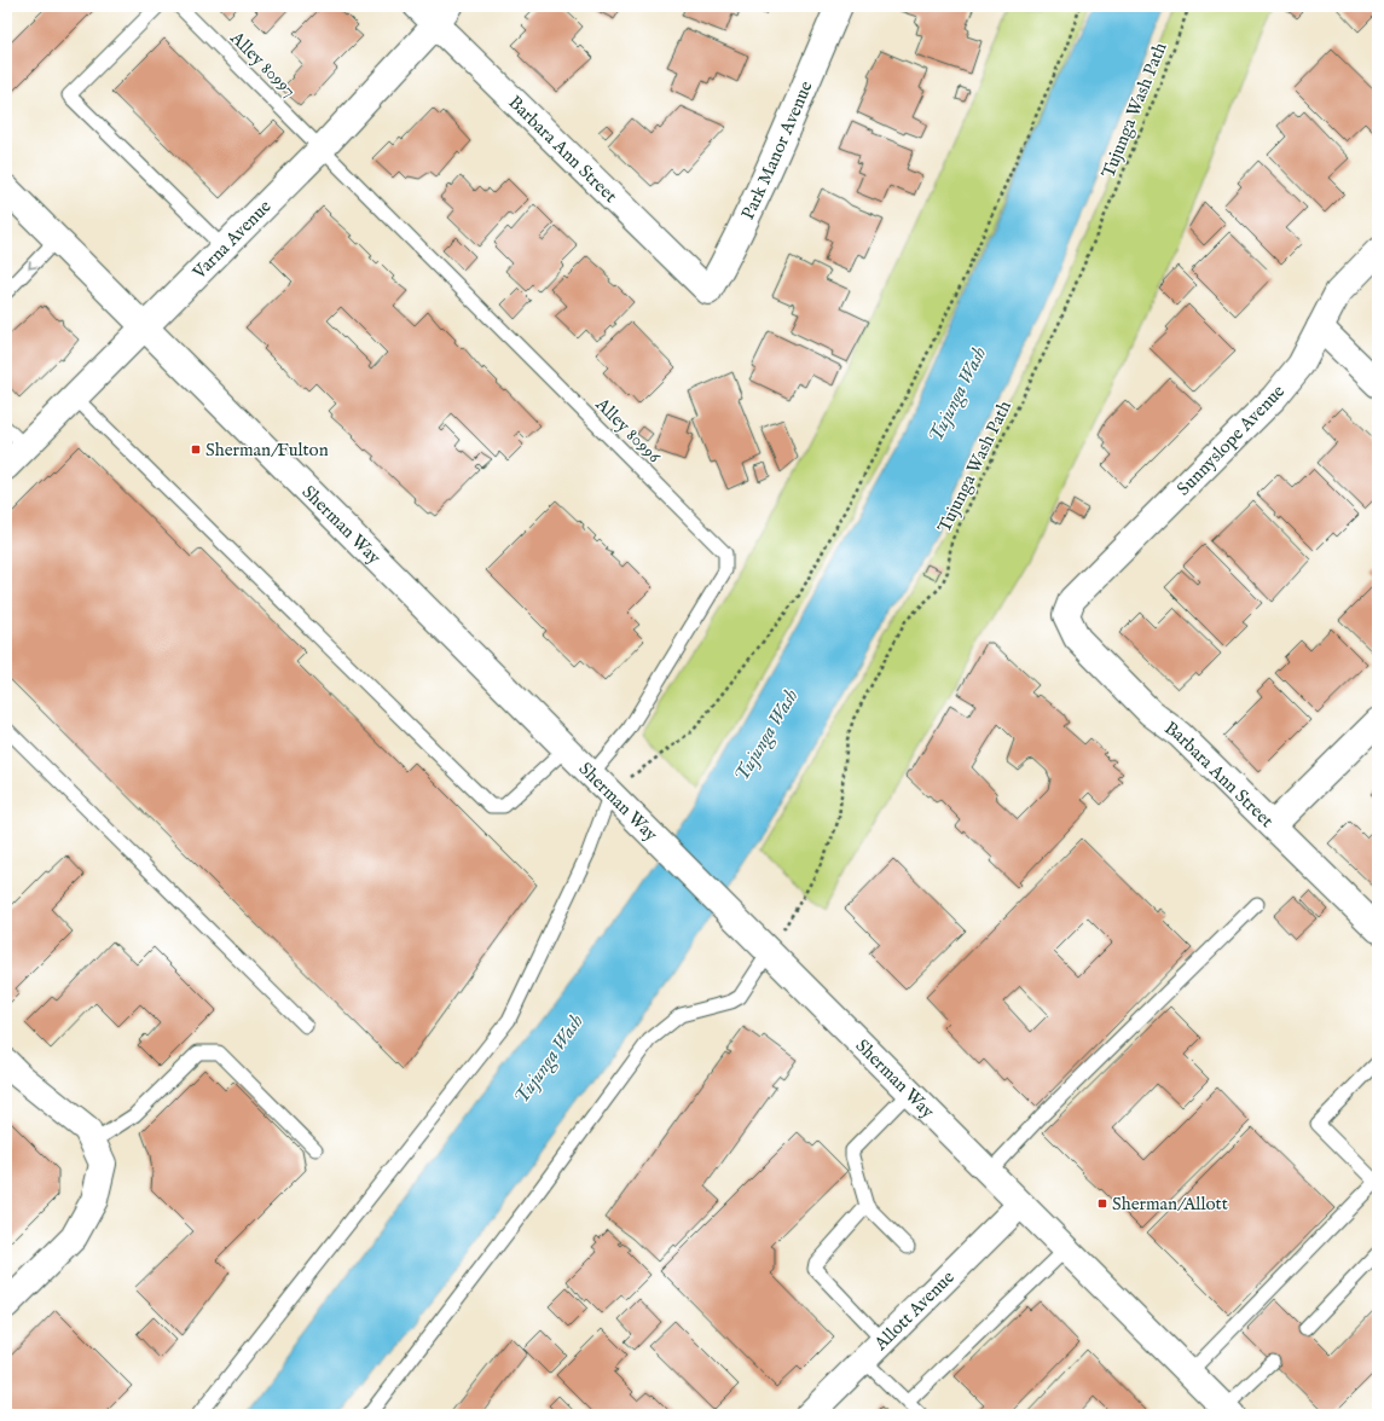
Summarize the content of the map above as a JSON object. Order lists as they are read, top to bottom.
{
  "streets": {
    "street": [
      "Barbara Ann Street",
      "Park Manor Avenue",
      "Varna Avenue",
      "Sunnyslope Avenue",
      "Sherman Way",
      "Allott Avenue"
    ],
    "lane": ["Alley 80997", "Alley 80996"],
    "path": ["Tujunga Wash Path"]
  },
  "crossings": [
    ["Alley 80997", "Varna Avenue"],
    ["Alley 80997", "Alley 80996"],
    ["Tujunga Wash Path", "Sherman Way"],
    ["Barbara Ann Street", "Park Manor Avenue"],
    ["Barbara Ann Street", "Varna Avenue"],
    ["Barbara Ann Street", "Sunnyslope Avenue"],
    ["Varna Avenue", "Alley 80996"],
    ["Varna Avenue", "Sherman Way"],
    ["Alley 80996", "Sherman Way"],
    ["Sherman Way", "Allott Avenue"]
  ],
  "water": ["Tujunga Wash"],
  "places": {
    "transit": ["Sherman/Fulton", "Sherman/Allott"]
  }
}
